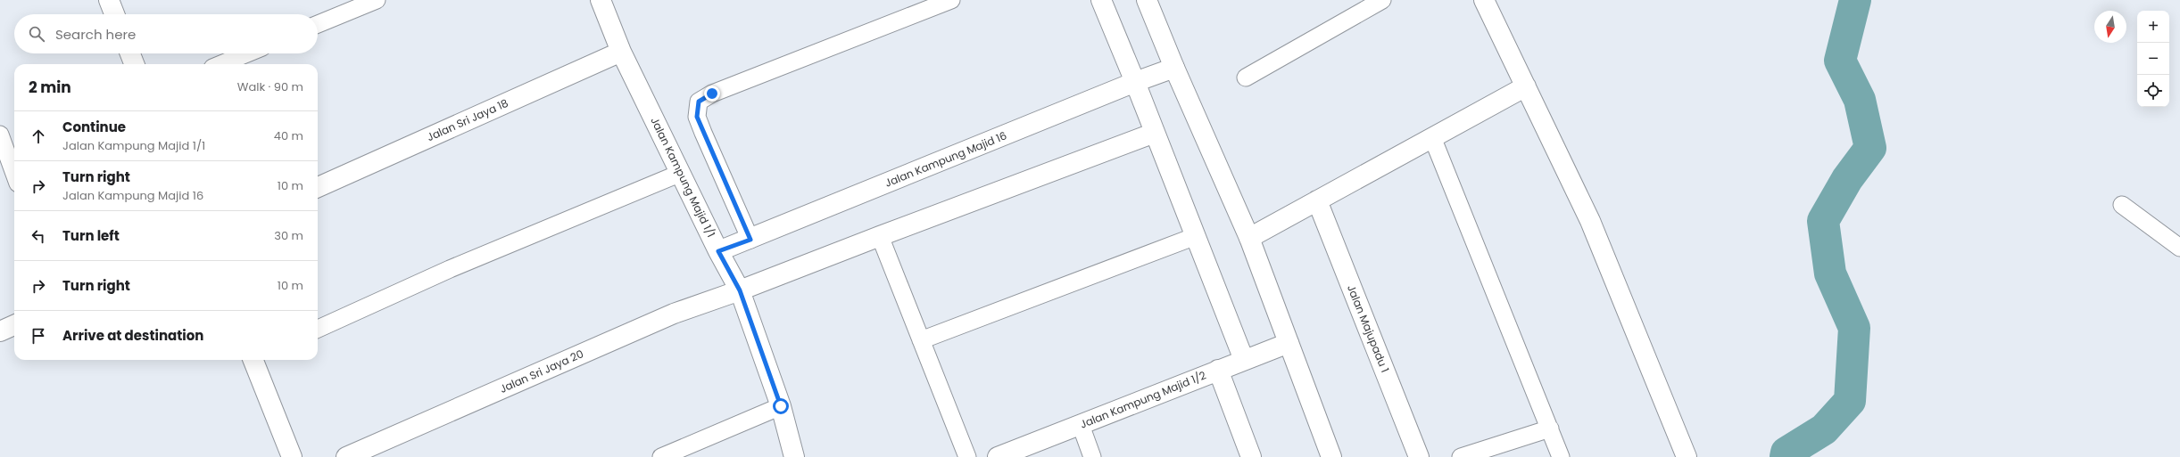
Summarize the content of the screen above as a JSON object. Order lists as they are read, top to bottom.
{
  "streets": {
    "street": [
      "Jalan Sri Jaya 18",
      "Jalan Kampung Majid 16",
      "Jalan Kampung Majid 1/1",
      "Jalan Majupadu 1",
      "Jalan Sri Jaya 20",
      "Jalan Kampung Majid 1/2"
    ]
  },
  "crossings": [
    ["Jalan Sri Jaya 18", "Jalan Kampung Majid 1/1"],
    ["Jalan Kampung Majid 16", "Jalan Kampung Majid 1/1"],
    ["Jalan Kampung Majid 1/1", "Jalan Sri Jaya 20"]
  ],
  "north": "bottom",
  "page": {
    "map_buttons": ["+", "−"],
    "search": "Search here",
    "heading": ["2 min", "Walk · 90 m"],
    "list": [
      ["Continue", "Jalan Kampung Majid 1/1", "40 m"],
      ["Turn right", "Jalan Kampung Majid 16", "10 m"],
      ["Turn left", "30 m"],
      ["Turn right", "10 m"],
      "Arrive at destination"
    ]
  }
}
